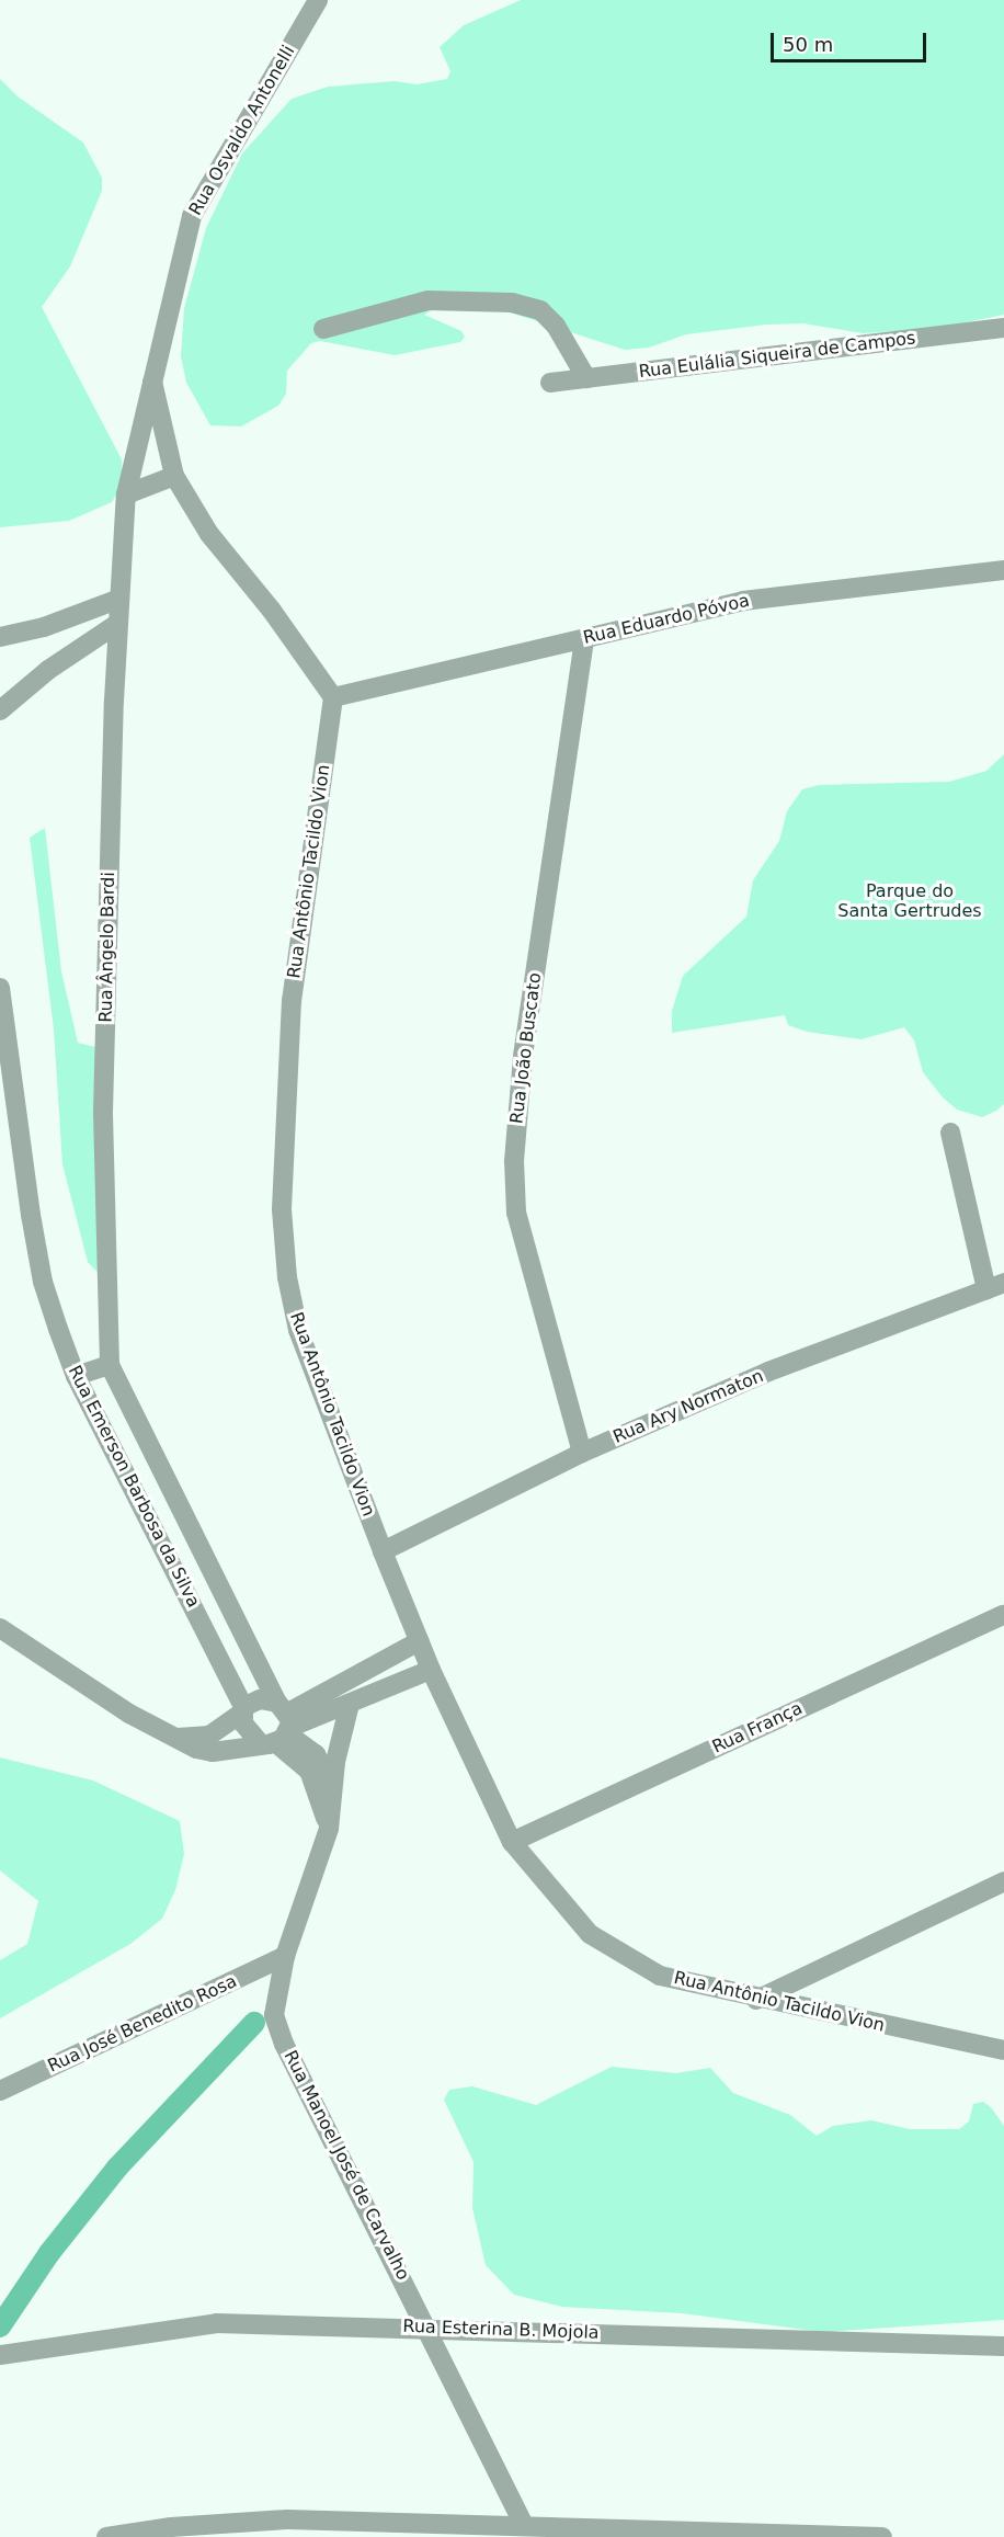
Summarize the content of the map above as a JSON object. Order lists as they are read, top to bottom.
{
  "streets": {
    "street": [
      "Rua Osvaldo Antonelli",
      "Rua Eulália Siqueira de Campos",
      "Rua Eduardo Póvoa",
      "Rua Antônio Tacildo Vion",
      "Rua Ângelo Bardi",
      "Rua João Buscato",
      "Rua Ary Normaton",
      "Rua Emerson Barbosa da Silva",
      "Rua França",
      "Rua José Benedito Rosa",
      "Rua Manoel José de Carvalho",
      "Rua Esterina B. Mojola"
    ]
  },
  "crossings": [
    ["Rua Osvaldo Antonelli", "Rua Ângelo Bardi"],
    ["Rua Eduardo Póvoa", "Rua Antônio Tacildo Vion"],
    ["Rua Eduardo Póvoa", "Rua João Buscato"],
    ["Rua Antônio Tacildo Vion", "Rua Ary Normaton"],
    ["Rua Antônio Tacildo Vion", "Rua França"],
    ["Rua Ângelo Bardi", "Rua Emerson Barbosa da Silva"],
    ["Rua João Buscato", "Rua Ary Normaton"],
    ["Rua José Benedito Rosa", "Rua Manoel José de Carvalho"],
    ["Rua Manoel José de Carvalho", "Rua Esterina B. Mojola"]
  ],
  "parks": ["Parque do Santa Gertrudes"],
  "scale_bar": "50 m"
}
